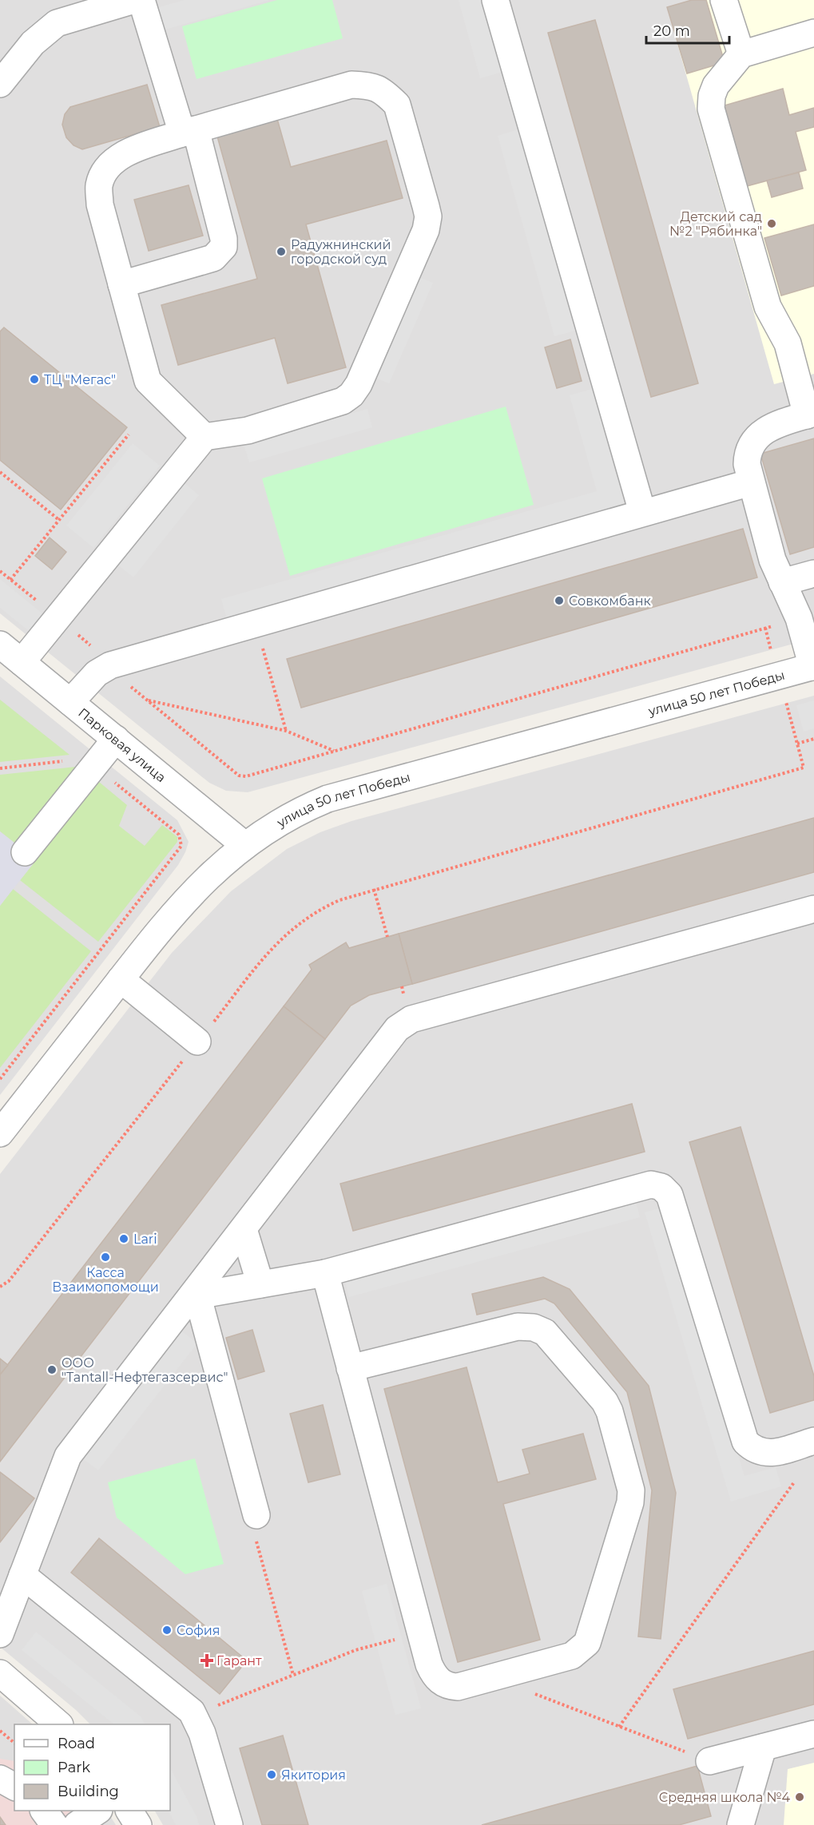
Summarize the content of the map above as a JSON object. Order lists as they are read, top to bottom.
{
  "streets": {
    "street": ["улица 50 лет Победы", "Парковая улица"]
  },
  "crossings": [
    ["улица 50 лет Победы", "Парковая улица"]
  ],
  "places": {
    "other": [
      "Детский сад №2 \"Рябинка\"",
      "Радужнинский городской суд",
      "ТЦ \"Мегас\"",
      "Совкомбанк",
      "Lari",
      "Касса Взаимопомощи",
      "ООО \"Tantall-Нефтегазсервис\"",
      "София",
      "Якитория",
      "Средняя школа №4"
    ],
    "health": ["Гарант"]
  },
  "legend": ["Road", "Park", "Building"],
  "scale_bar": "20 m"
}
